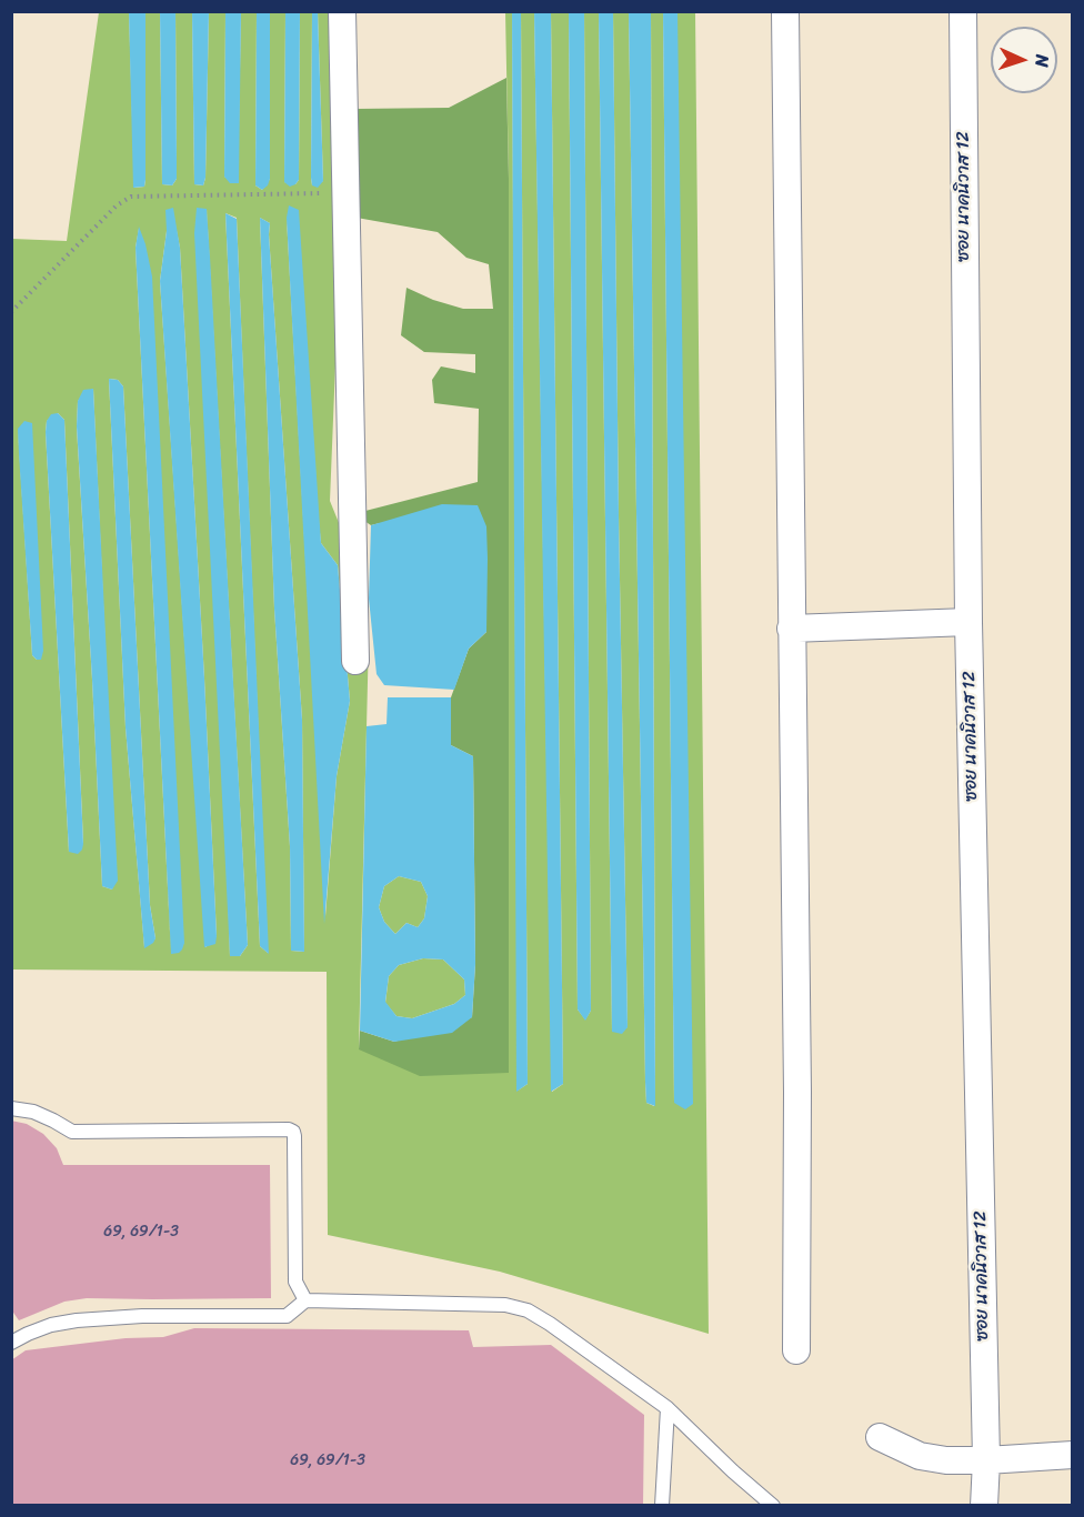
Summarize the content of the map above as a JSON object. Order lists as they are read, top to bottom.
{
  "streets": {
    "street": ["ซอย นาคนิวาส 12"]
  },
  "house_numbers": ["69, 69/1-3", "69, 69/1-3"],
  "north": "right"
}
